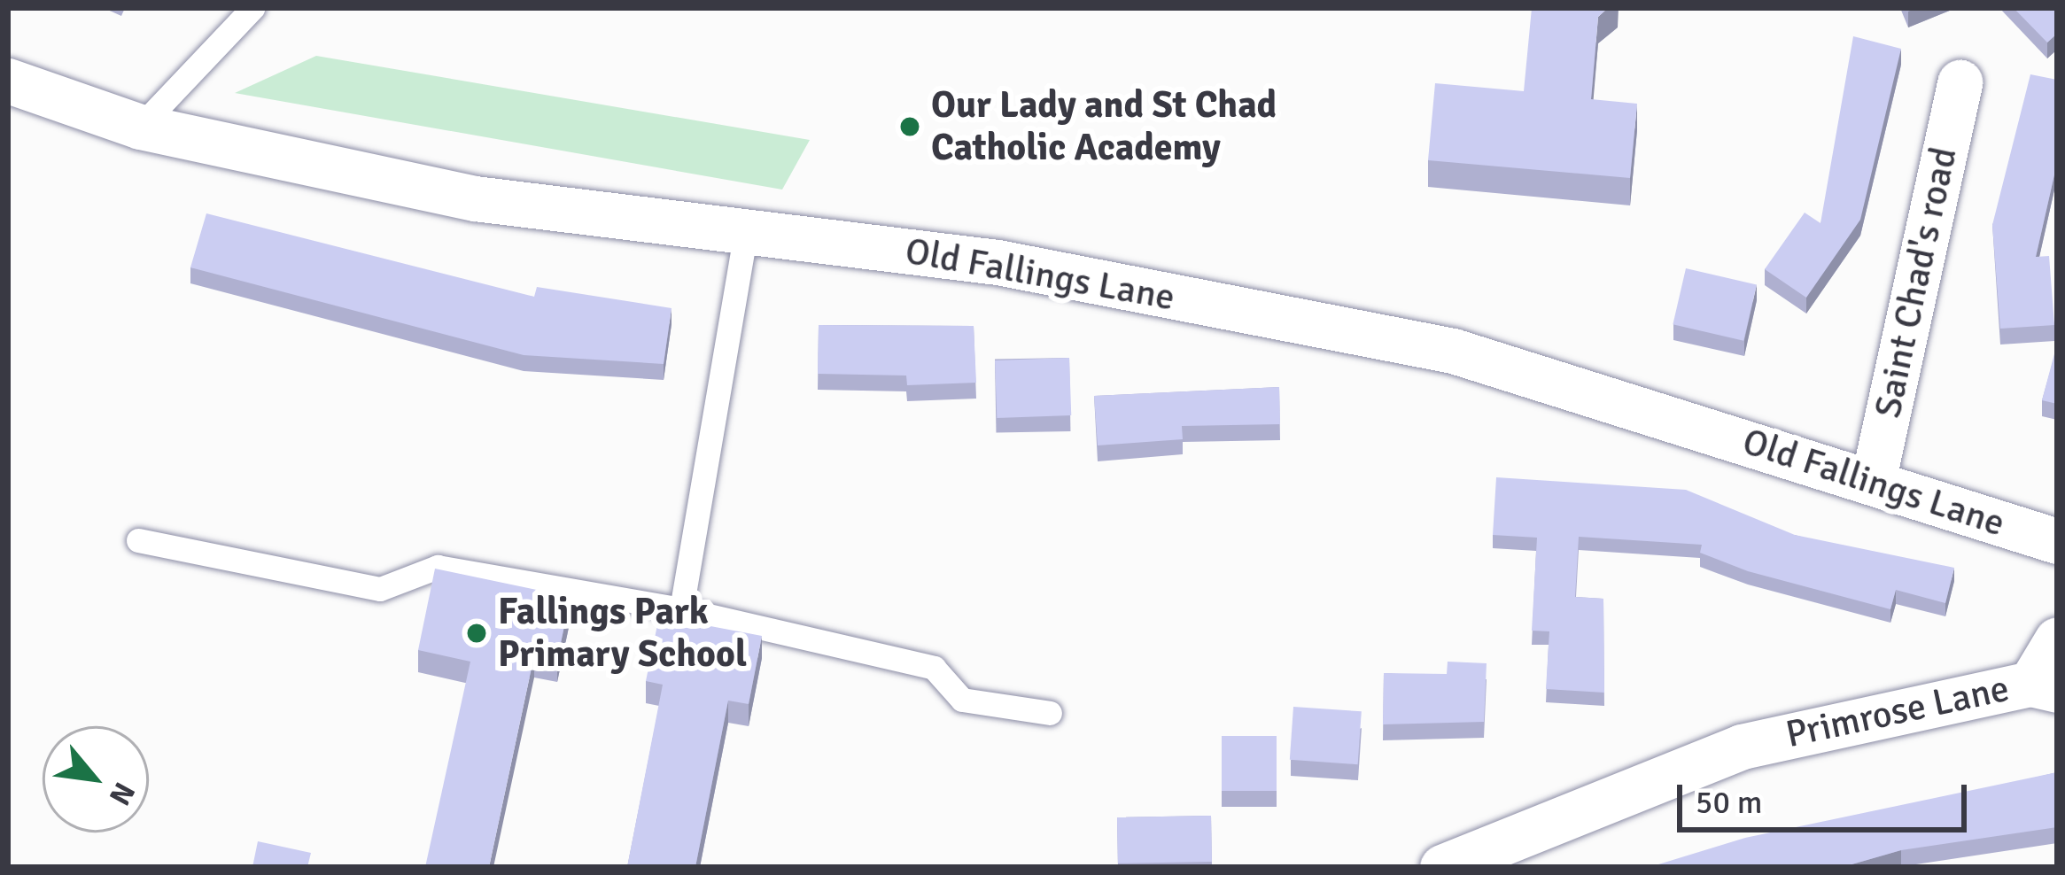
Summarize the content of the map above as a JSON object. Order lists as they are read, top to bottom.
{
  "streets": {
    "street": ["Old Fallings Lane", "Saint Chad's road", "Primrose Lane"]
  },
  "crossings": [
    ["Old Fallings Lane", "Saint Chad's road"]
  ],
  "places": ["Our Lady and St Chad Catholic Academy", "Fallings Park Primary School"],
  "scale_bar": "50 m",
  "north": "bottom right"
}
